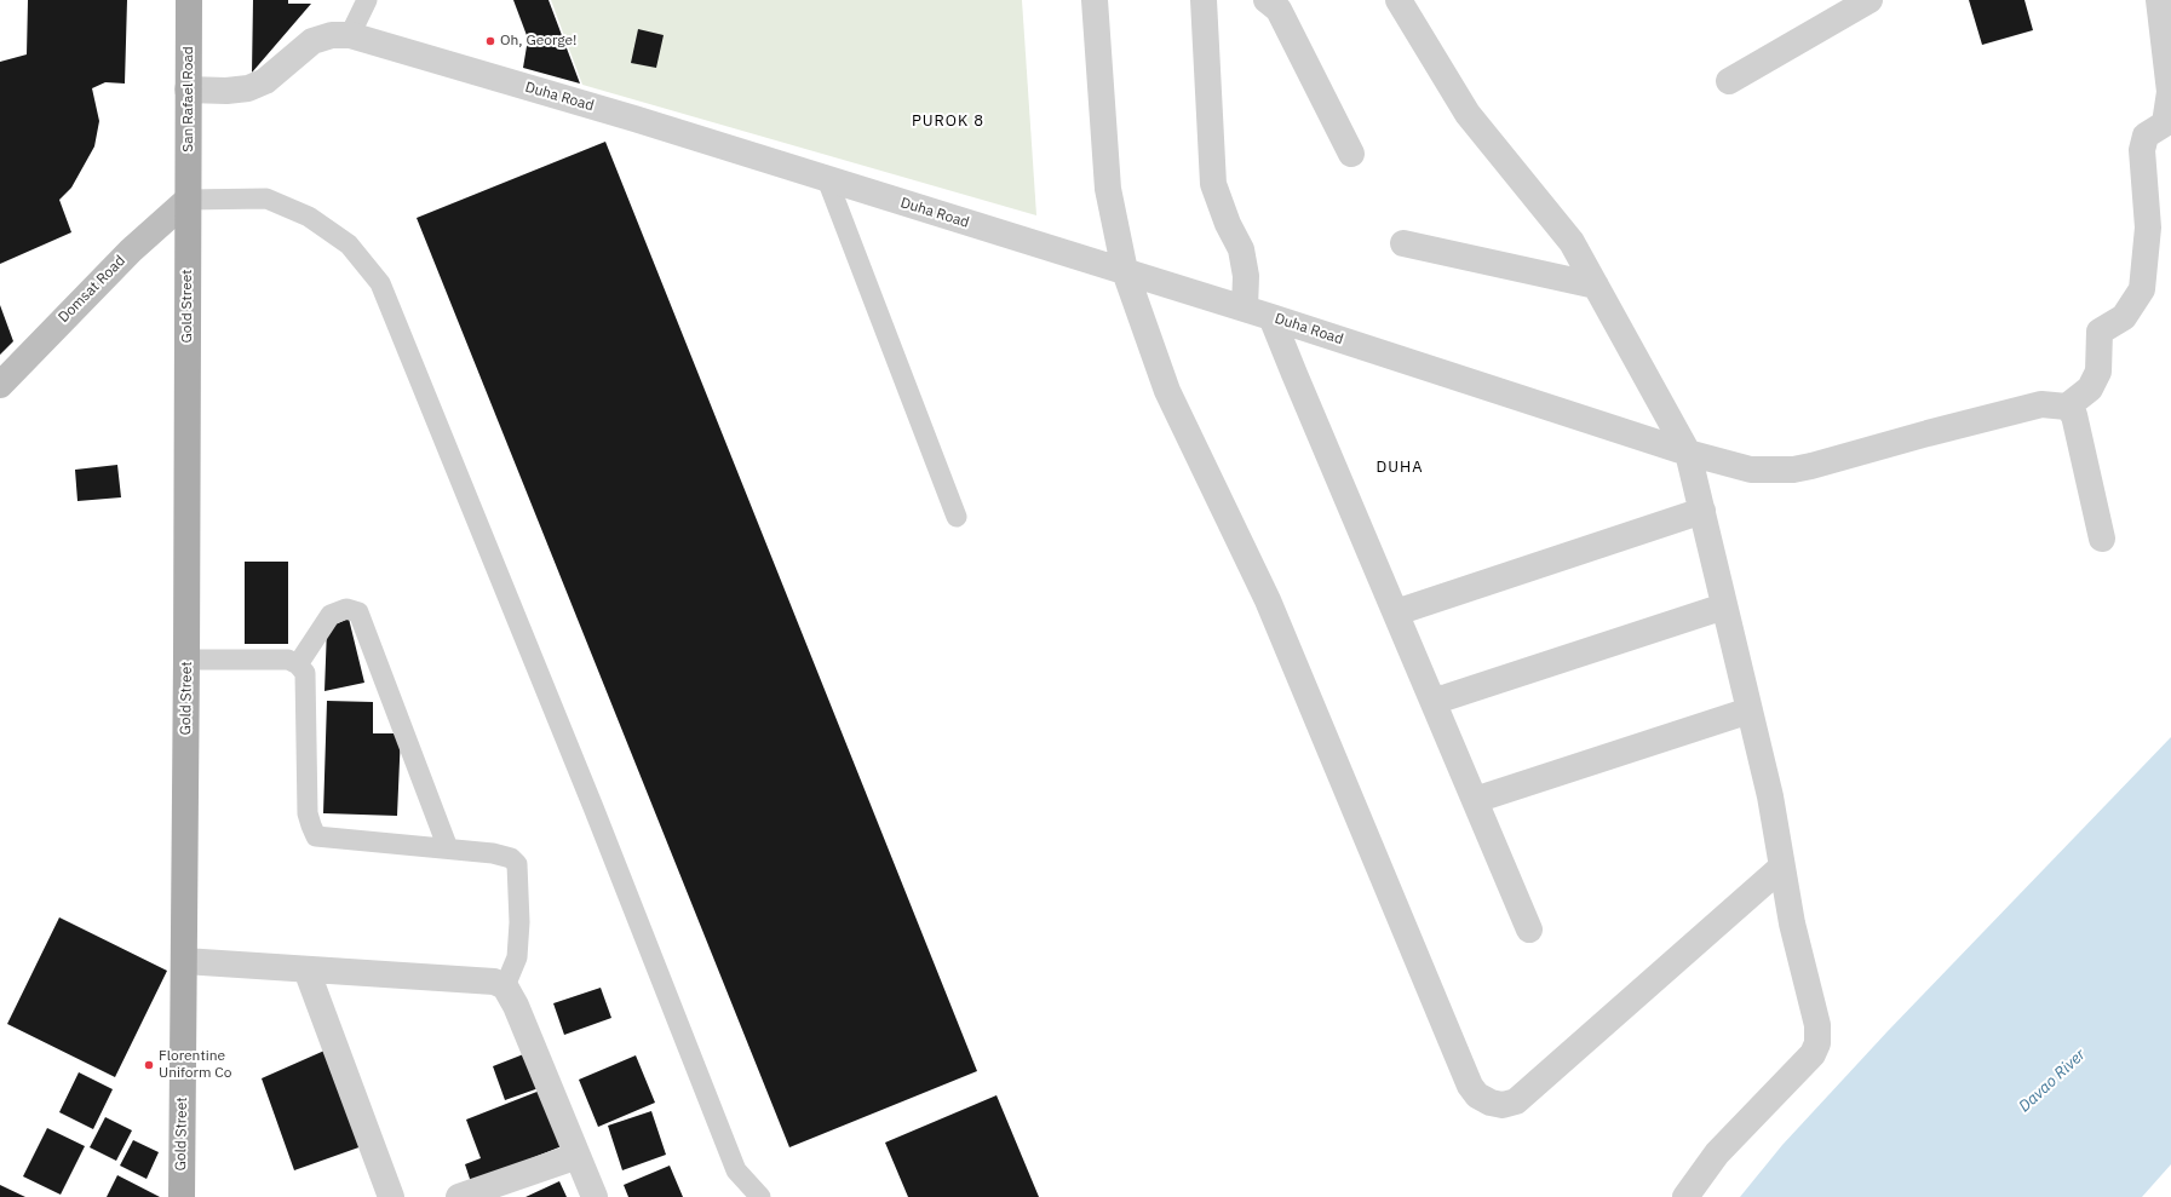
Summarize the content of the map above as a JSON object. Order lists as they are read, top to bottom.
{
  "streets": {
    "main road": ["San Rafael Road", "Gold Street"],
    "street": ["Duha Road", "Domsat Road"]
  },
  "crossings": [
    ["Duha Road", "San Rafael Road"],
    ["San Rafael Road", "Domsat Road"],
    ["San Rafael Road", "Gold Street"],
    ["Domsat Road", "Gold Street"]
  ],
  "districts": ["PUROK 8", "DUHA"],
  "water": ["Davao River"],
  "places": ["Oh, George!", "Florentine Uniform Co"]
}
